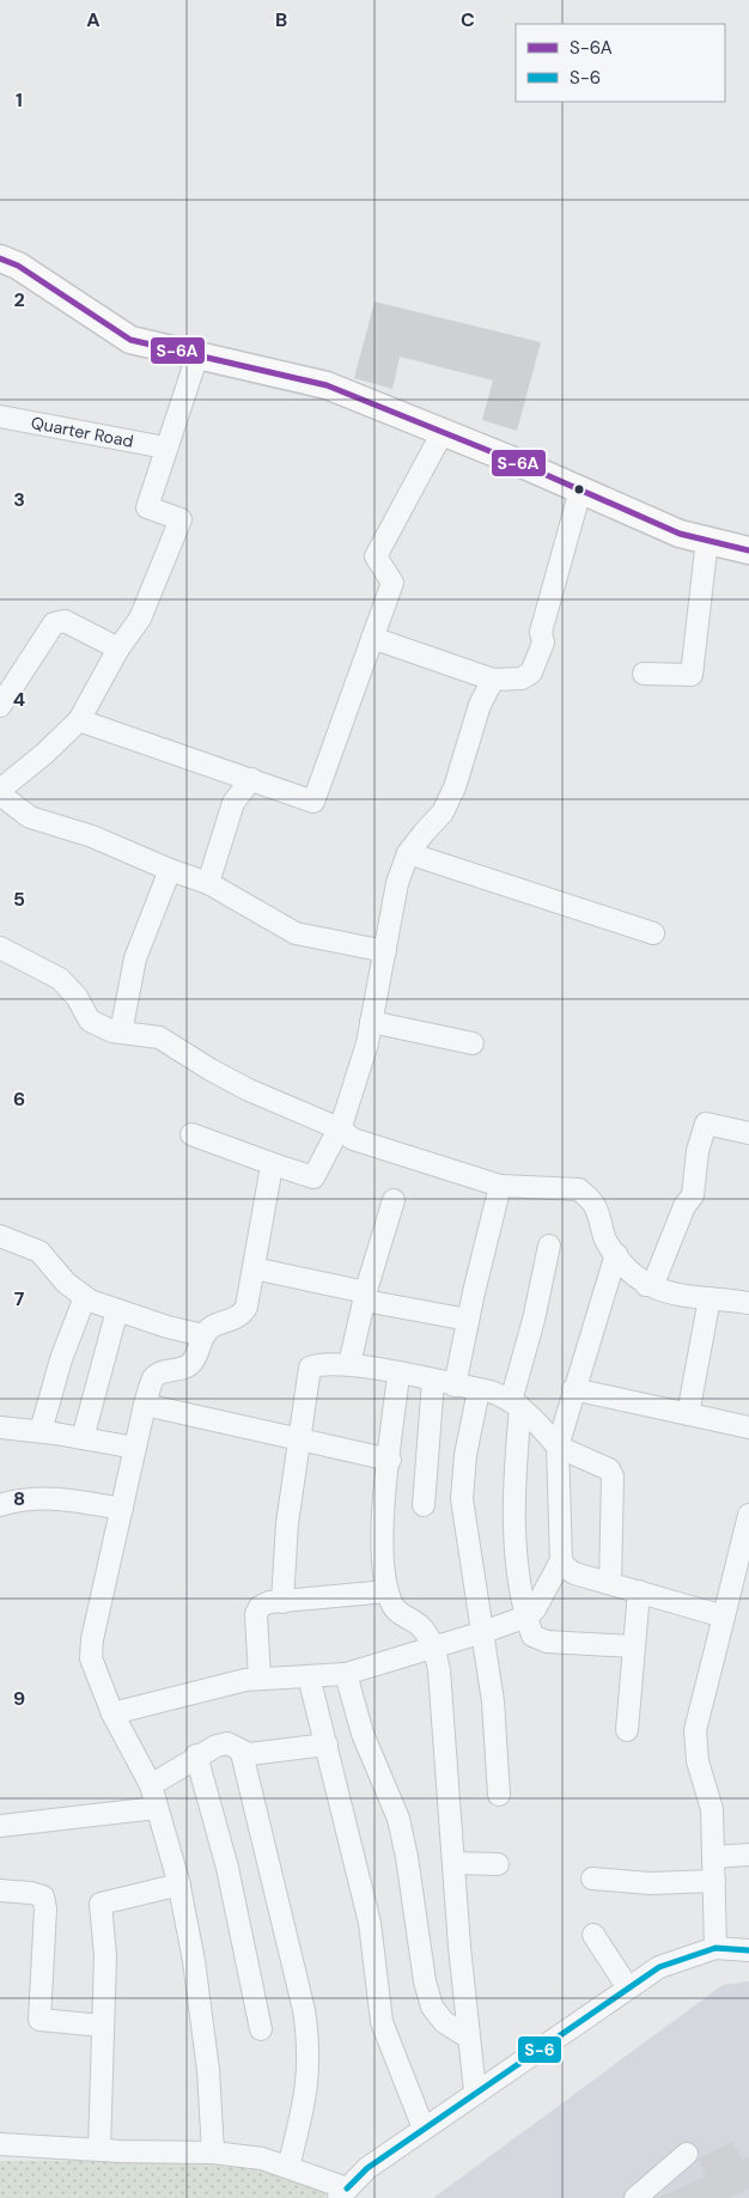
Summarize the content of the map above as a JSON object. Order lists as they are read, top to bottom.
{
  "streets": {
    "street": ["Quarter Road"]
  },
  "lines": ["transit line S-6A", "transit line S-6"],
  "legend": ["S-6A", "S-6"],
  "grid": {
    "columns": ["A", "B", "C"],
    "rows": [
      "1",
      "2",
      "3",
      "4",
      "5",
      "6",
      "7",
      "8",
      "9"
    ]
  }
}
